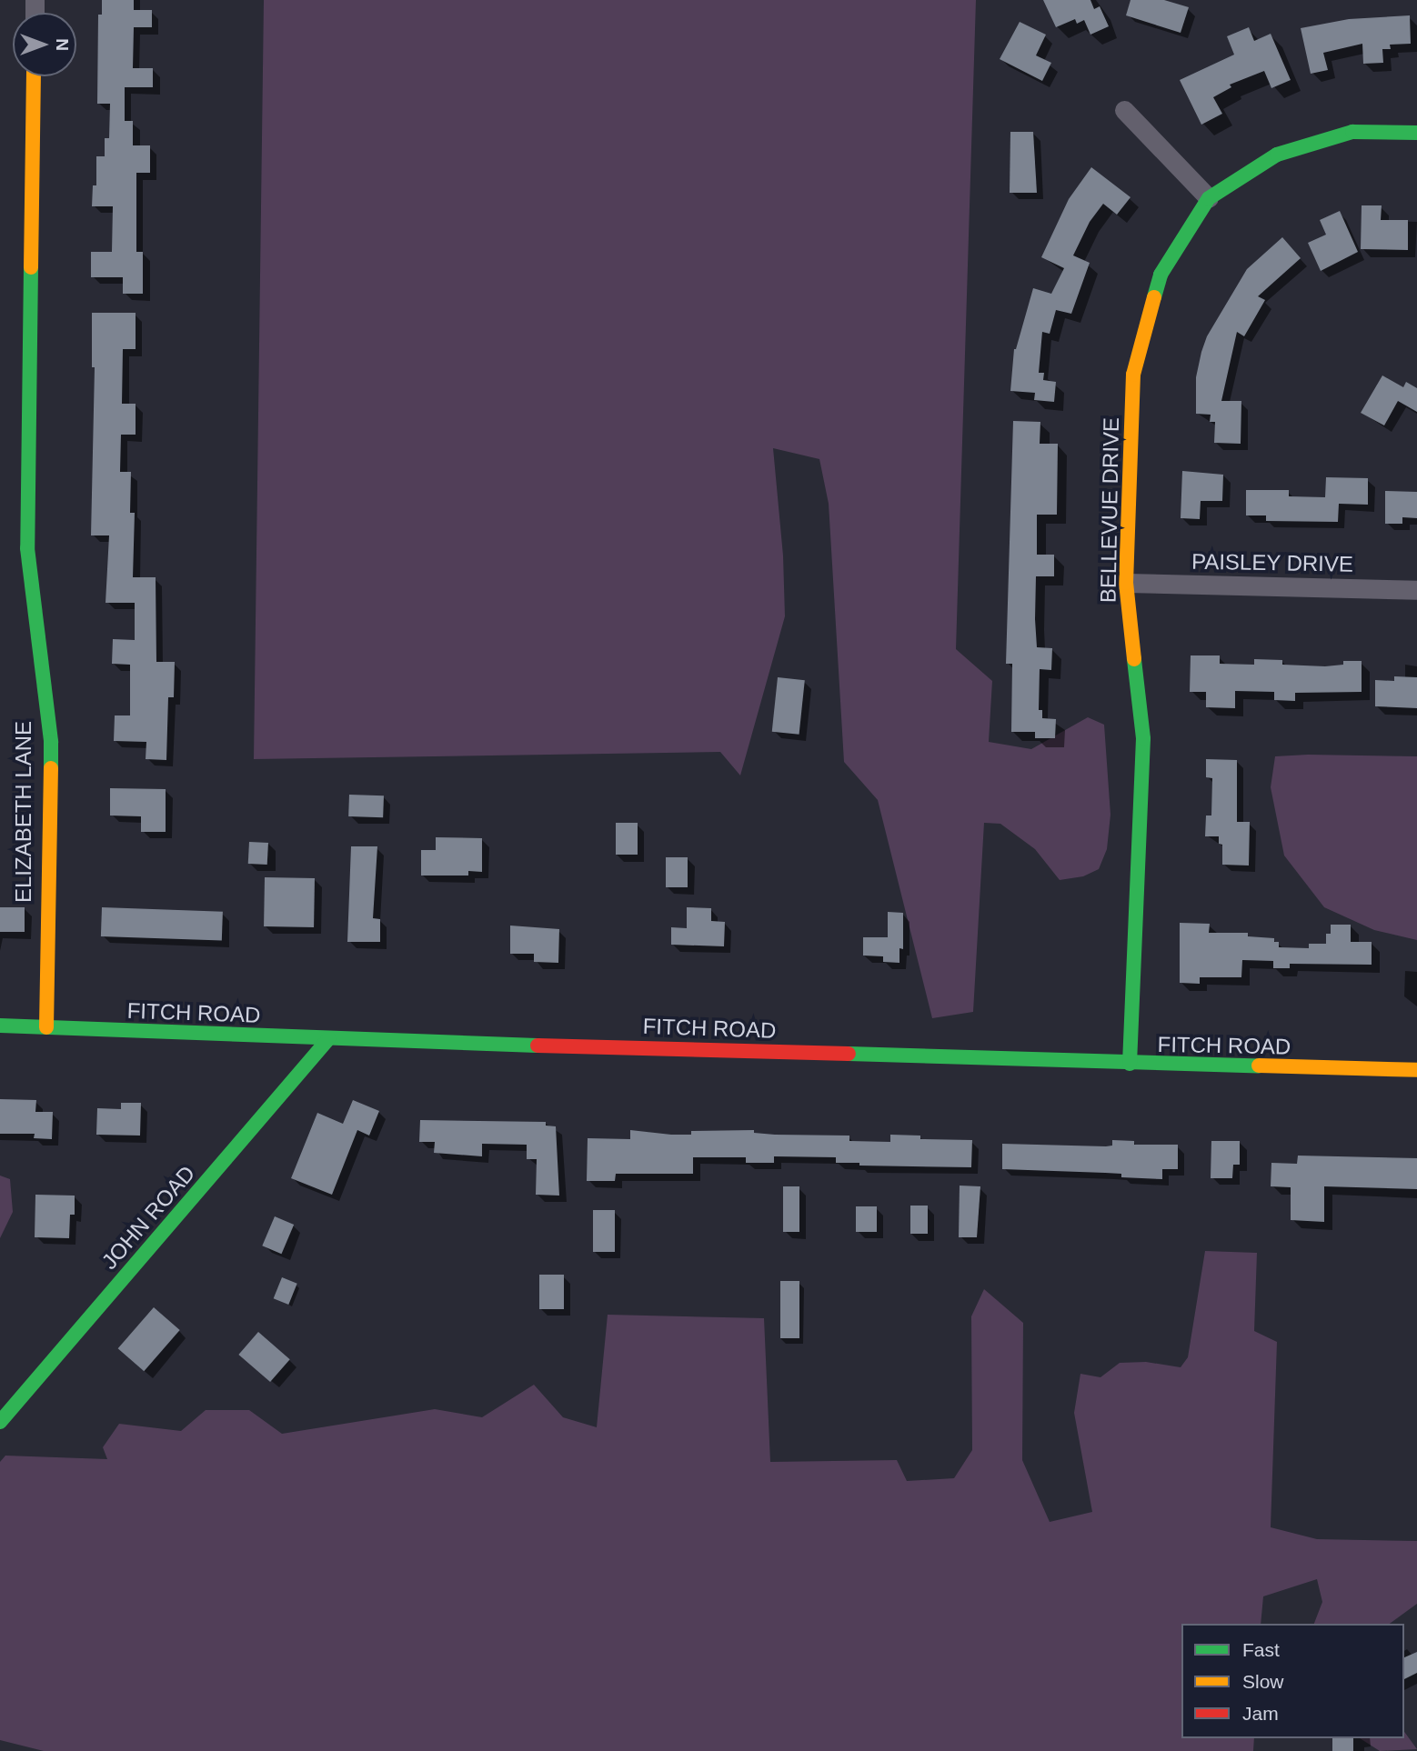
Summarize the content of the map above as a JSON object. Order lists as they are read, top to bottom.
{
  "streets": {
    "street": [
      "BELLEVUE DRIVE",
      "PAISLEY DRIVE",
      "ELIZABETH LANE",
      "FITCH ROAD",
      "JOHN ROAD"
    ]
  },
  "crossings": [
    ["BELLEVUE DRIVE", "PAISLEY DRIVE"],
    ["BELLEVUE DRIVE", "FITCH ROAD"],
    ["ELIZABETH LANE", "FITCH ROAD"],
    ["FITCH ROAD", "JOHN ROAD"]
  ],
  "legend": ["Fast", "Slow", "Jam"],
  "north": "right"
}
